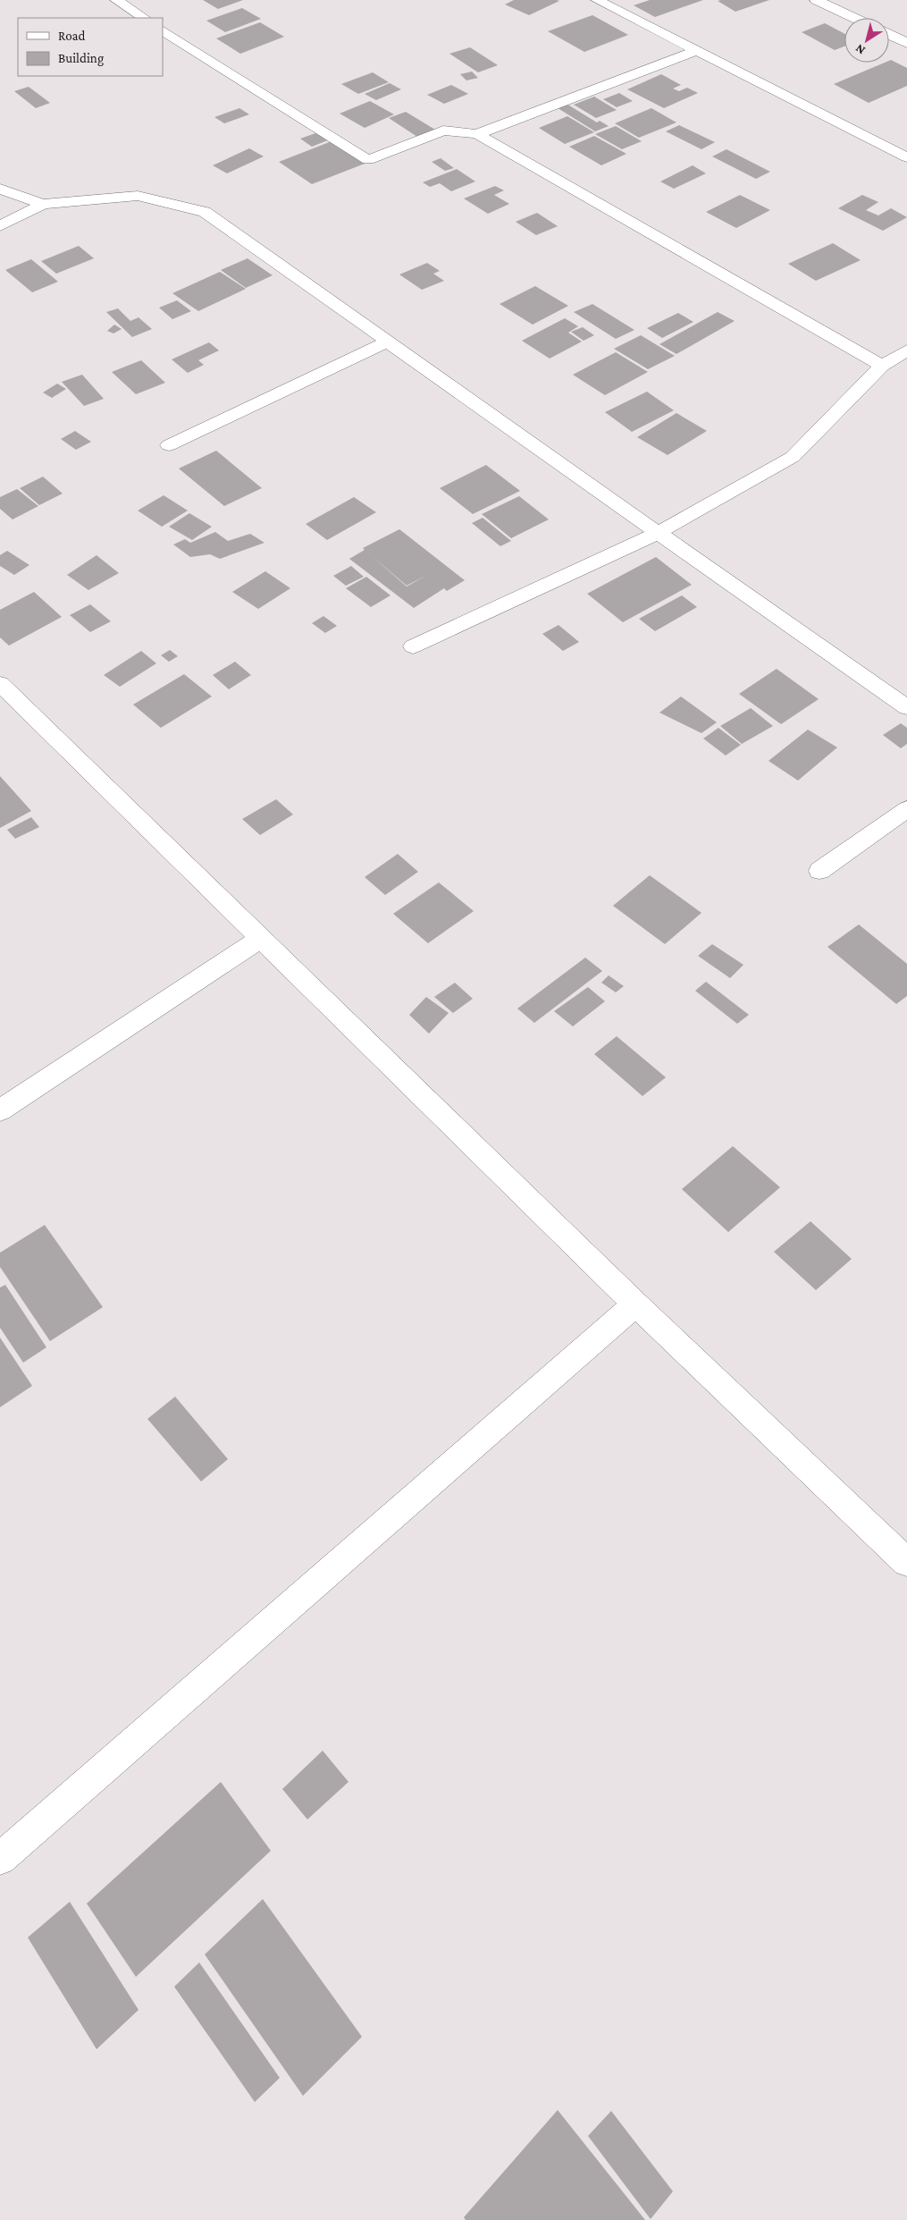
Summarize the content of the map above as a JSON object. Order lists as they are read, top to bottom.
{
  "legend": ["Road", "Building"],
  "north": "bottom left"
}
